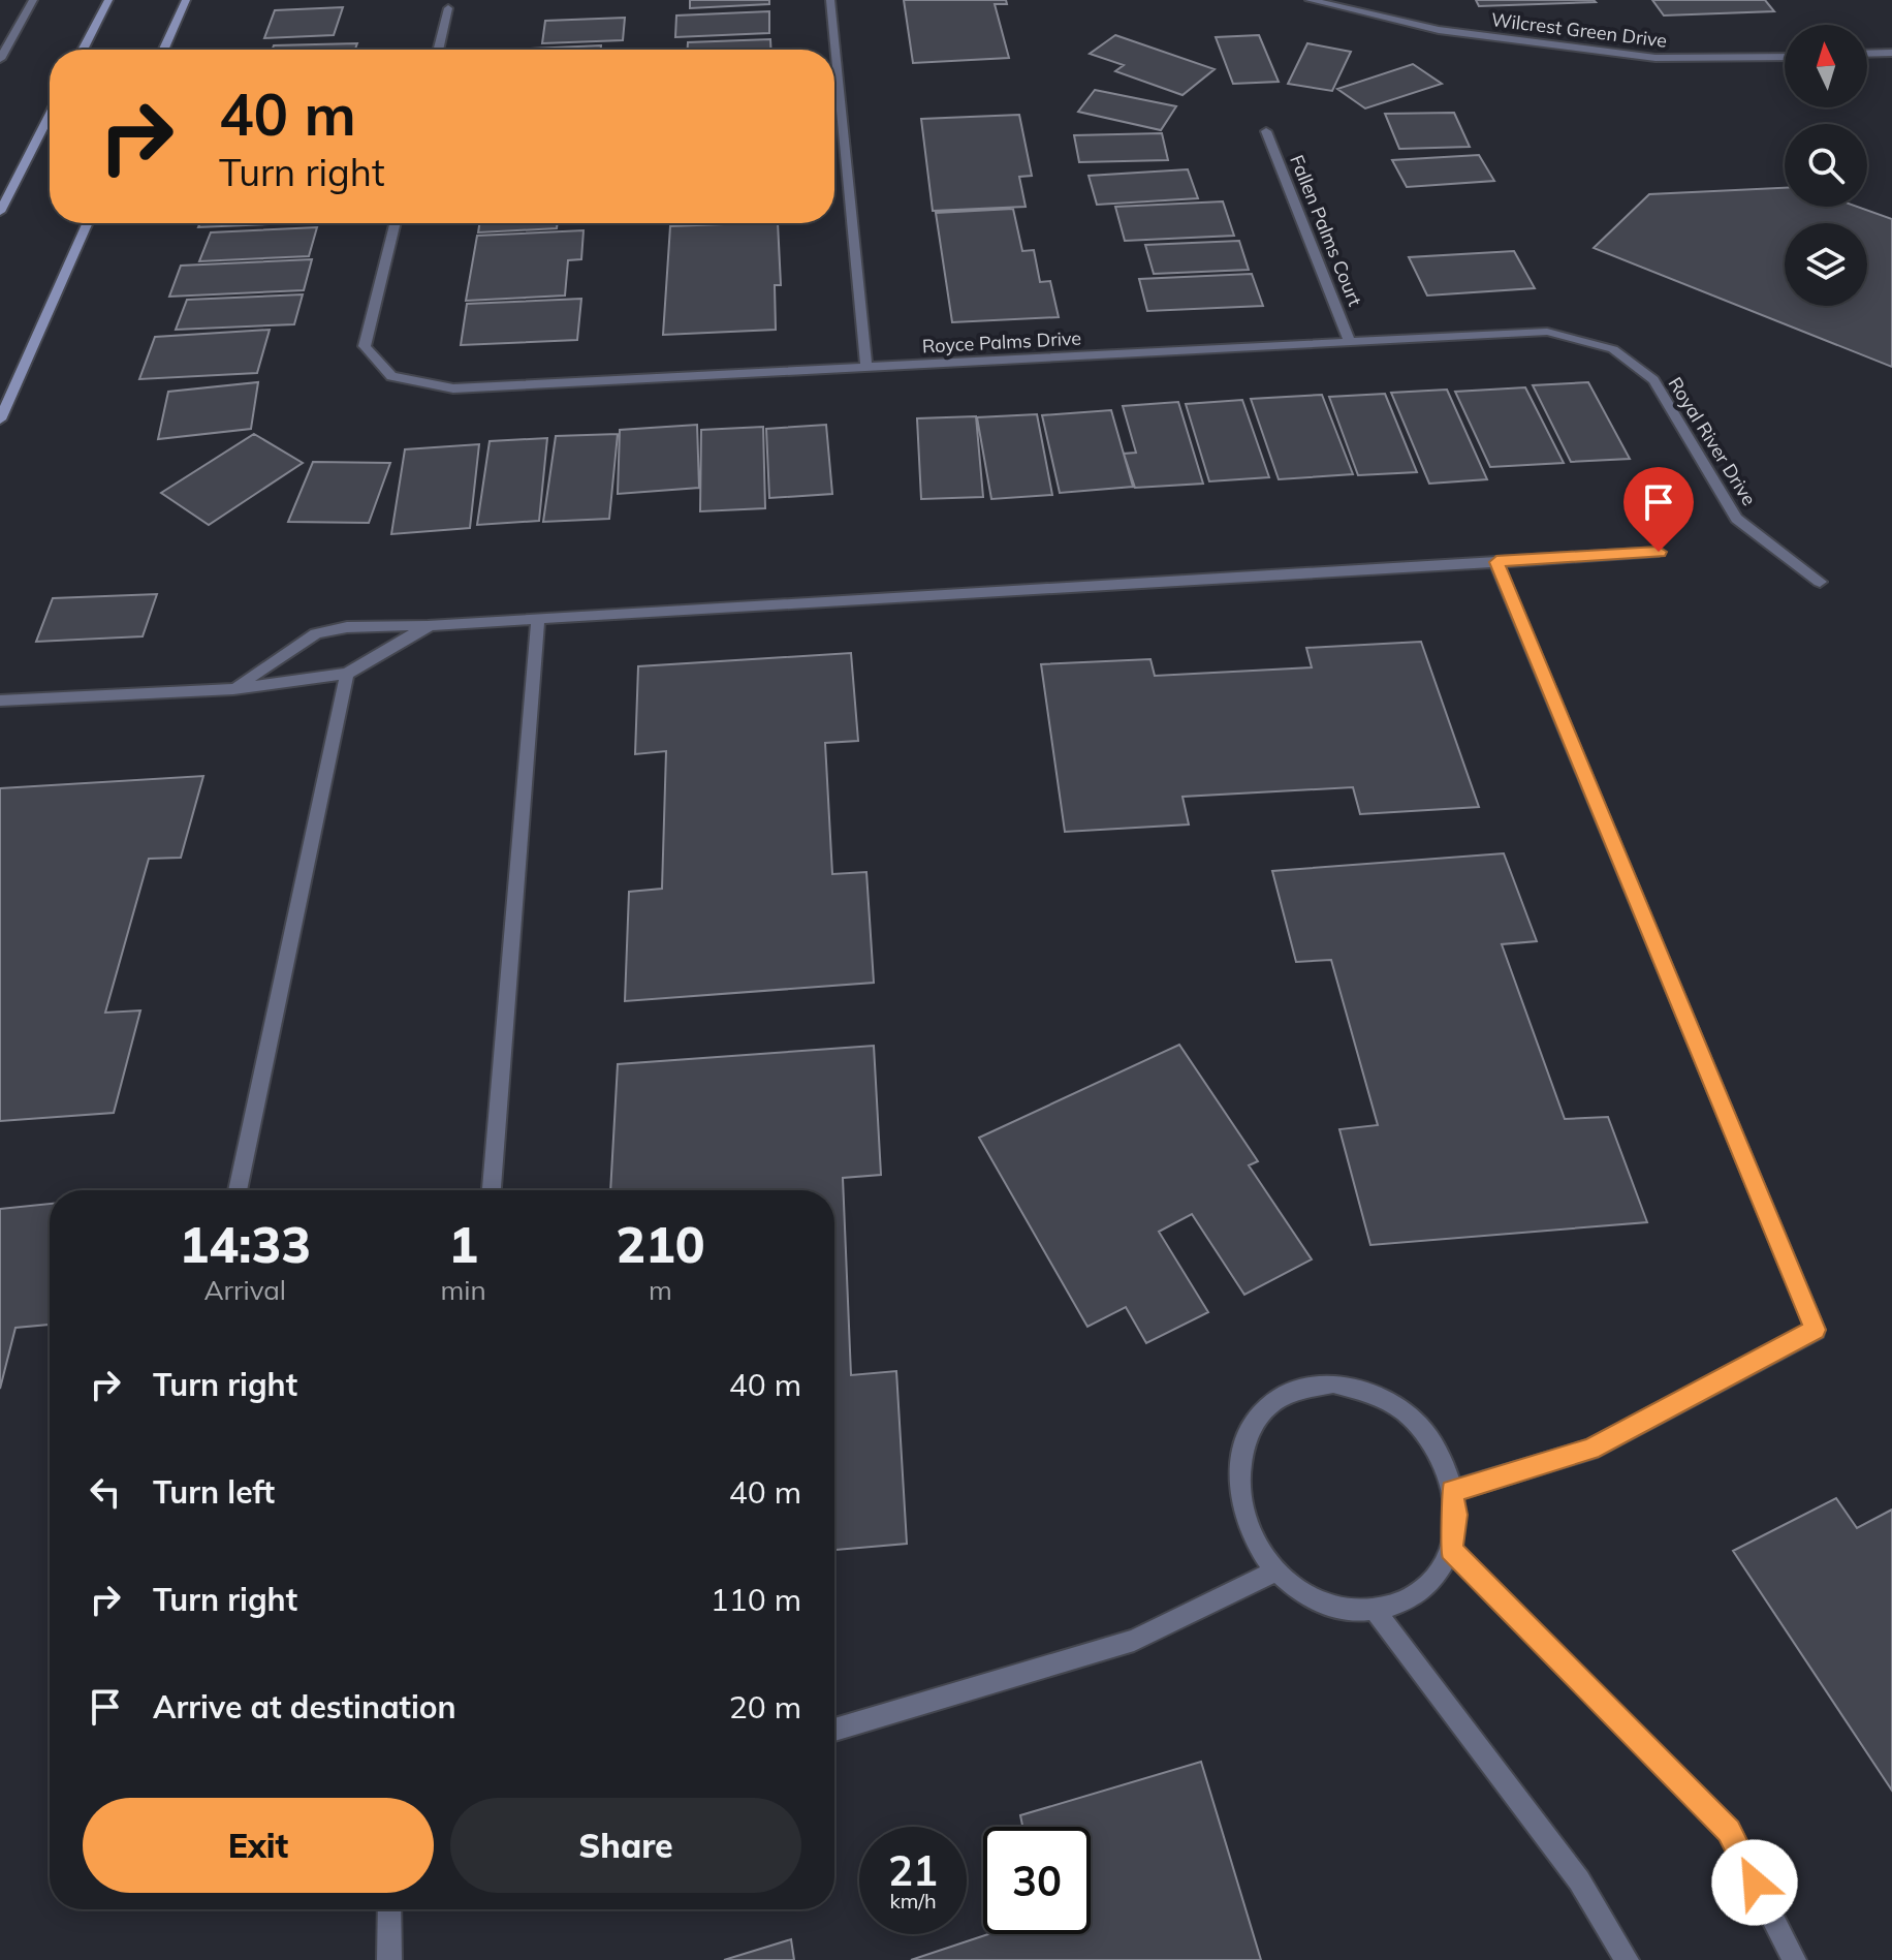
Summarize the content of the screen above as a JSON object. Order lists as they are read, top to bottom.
{
  "streets": {
    "street": [
      "Wilcrest Green Drive",
      "Fallen Palms Court",
      "Royce Palms Drive",
      "Royal River Drive"
    ]
  },
  "crossings": [
    ["Fallen Palms Court", "Royce Palms Drive"],
    ["Royce Palms Drive", "Royal River Drive"]
  ],
  "north": "top",
  "page": {
    "turn": ["40 m", "Turn right"],
    "eta": [
      "14:33",
      "Arrival",
      "1",
      "min",
      "210",
      "m"
    ],
    "list": [
      {
        "name": "Turn right",
        "value": "40 m"
      },
      {
        "name": "Turn left",
        "value": "40 m"
      },
      {
        "name": "Turn right",
        "value": "110 m"
      },
      {
        "name": "Arrive at destination",
        "value": "20 m"
      }
    ],
    "buttons": ["Exit", "Share"],
    "speed": "21 km/h",
    "limit": "30"
  }
}
